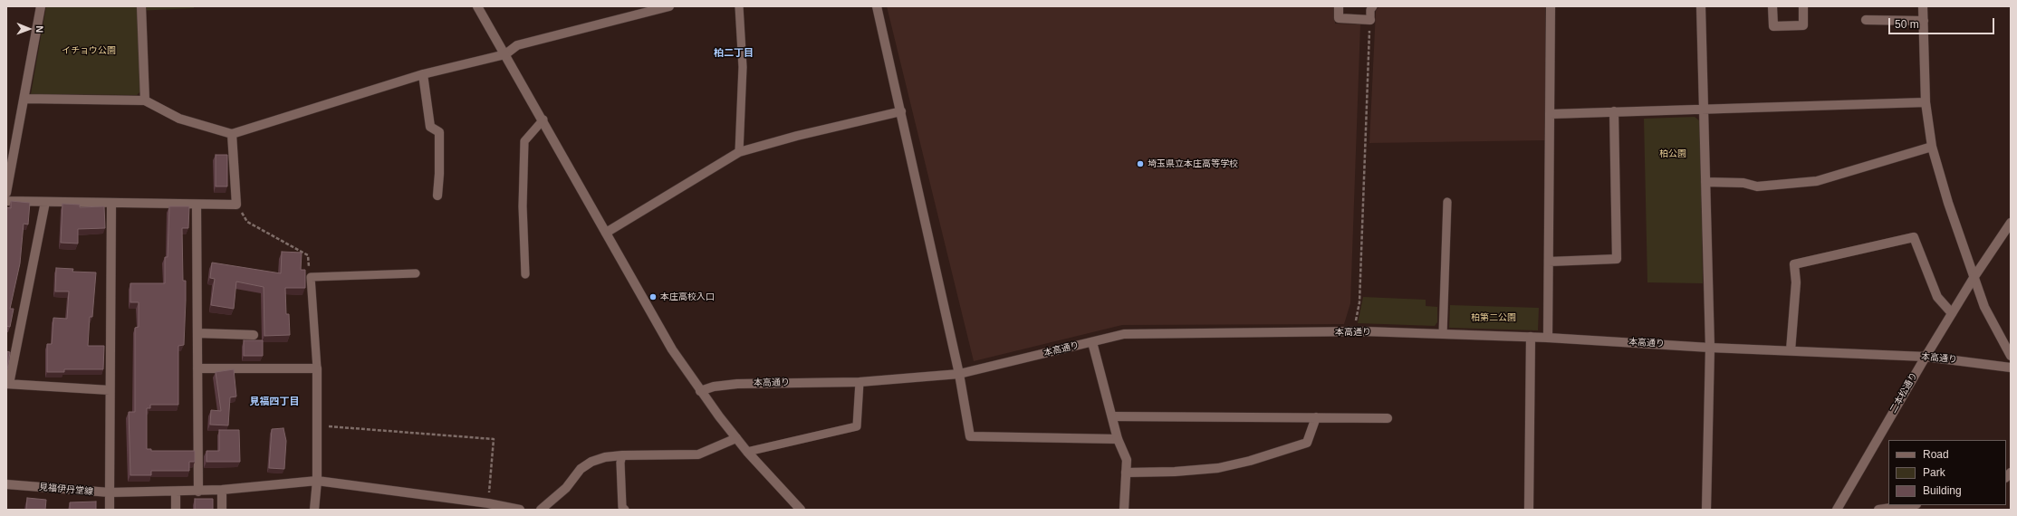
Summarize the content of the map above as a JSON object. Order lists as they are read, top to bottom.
{
  "streets": {
    "street": ["本高通り", "二本松通り", "見福伊丹堂線"]
  },
  "crossings": [
    ["本高通り", "二本松通り"]
  ],
  "districts": ["柏二丁目", "見福四丁目"],
  "parks": ["イチョウ公園", "柏公園", "柏第二公園"],
  "places": ["埼玉県立本庄高等学校", "本庄高校入口"],
  "legend": ["Road", "Park", "Building"],
  "scale_bar": "50 m",
  "north": "right"
}
